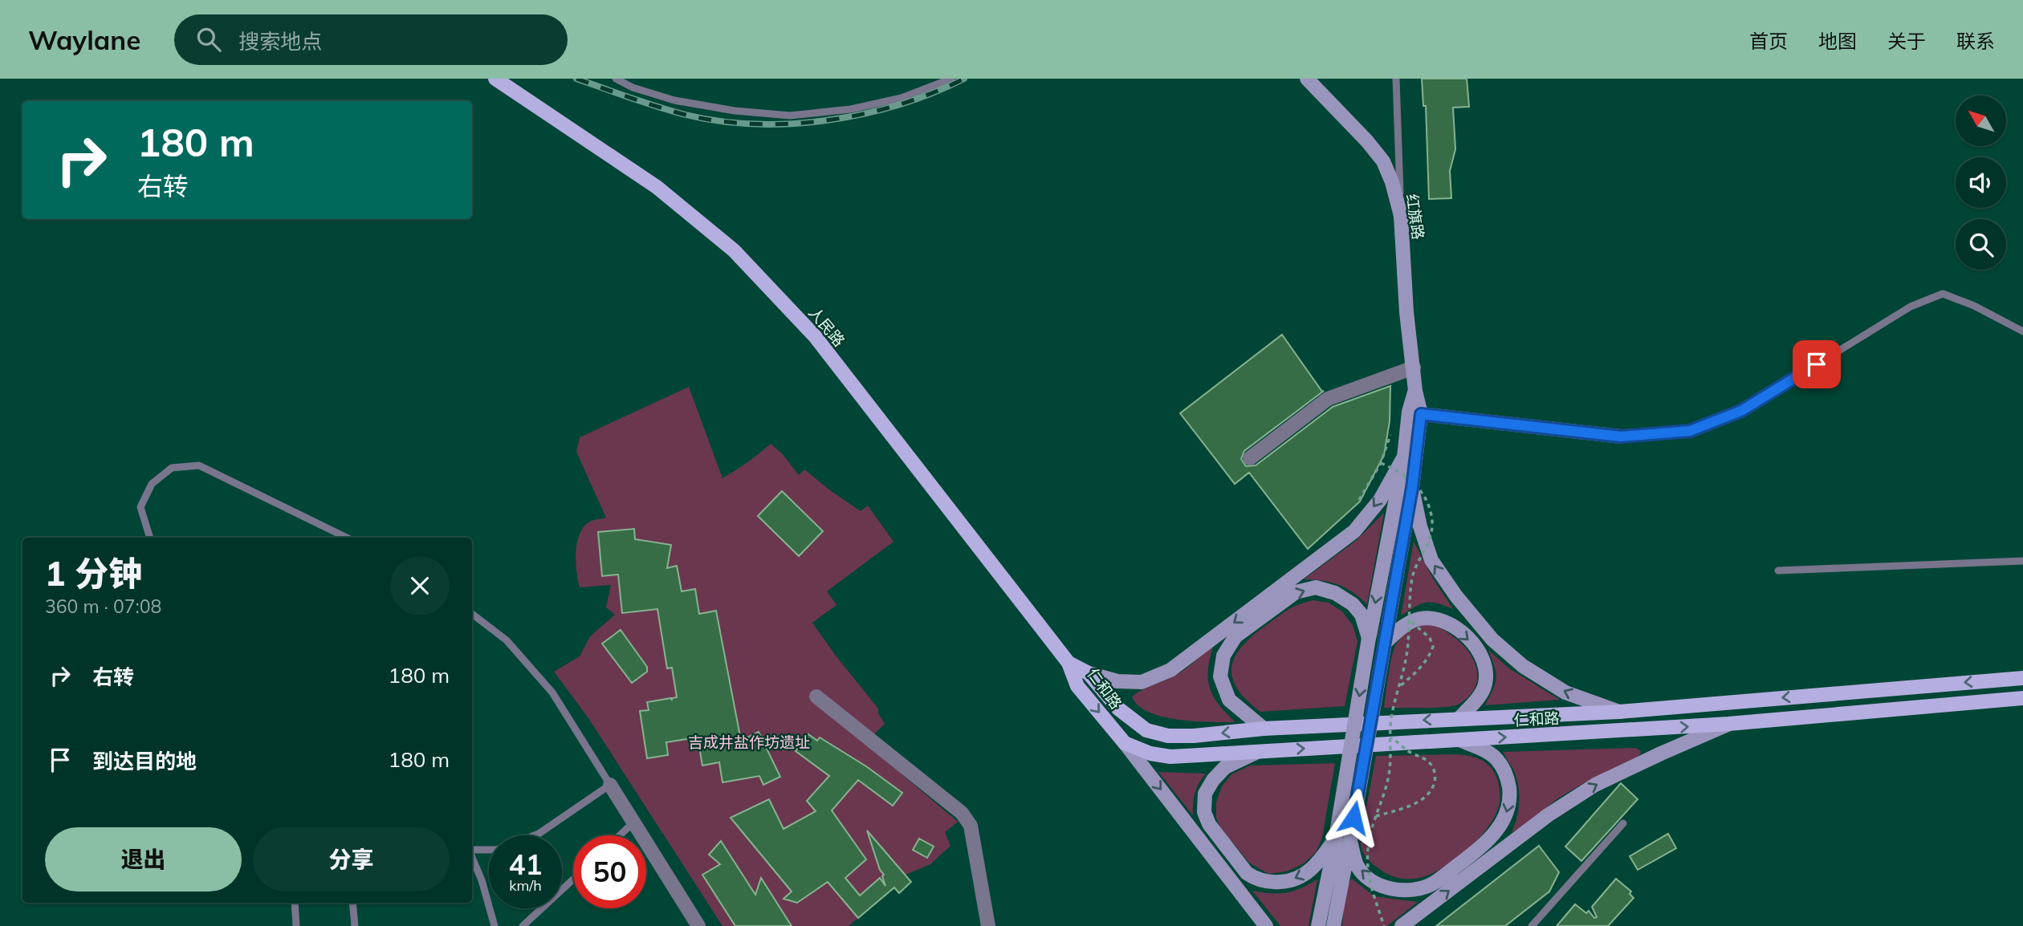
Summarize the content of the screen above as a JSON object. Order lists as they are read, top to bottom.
{
  "streets": {
    "main road": ["红旗路", "人民路", "仁和路"]
  },
  "crossings": [
    ["人民路", "仁和路"]
  ],
  "parks": ["吉成井盐作坊遗址"],
  "north": "top left",
  "page": {
    "header": "Waylane",
    "search": "搜索地点",
    "nav": [
      "首页",
      "地图",
      "关于",
      "联系"
    ],
    "turn": ["180 m", "右转"],
    "heading": ["1 分钟", "360 m · 07:08"],
    "list": [
      {
        "name": "右转",
        "value": "180 m"
      },
      {
        "name": "到达目的地",
        "value": "180 m"
      }
    ],
    "buttons": ["退出", "分享"],
    "speed": "41 km/h",
    "limit": "50"
  }
}
